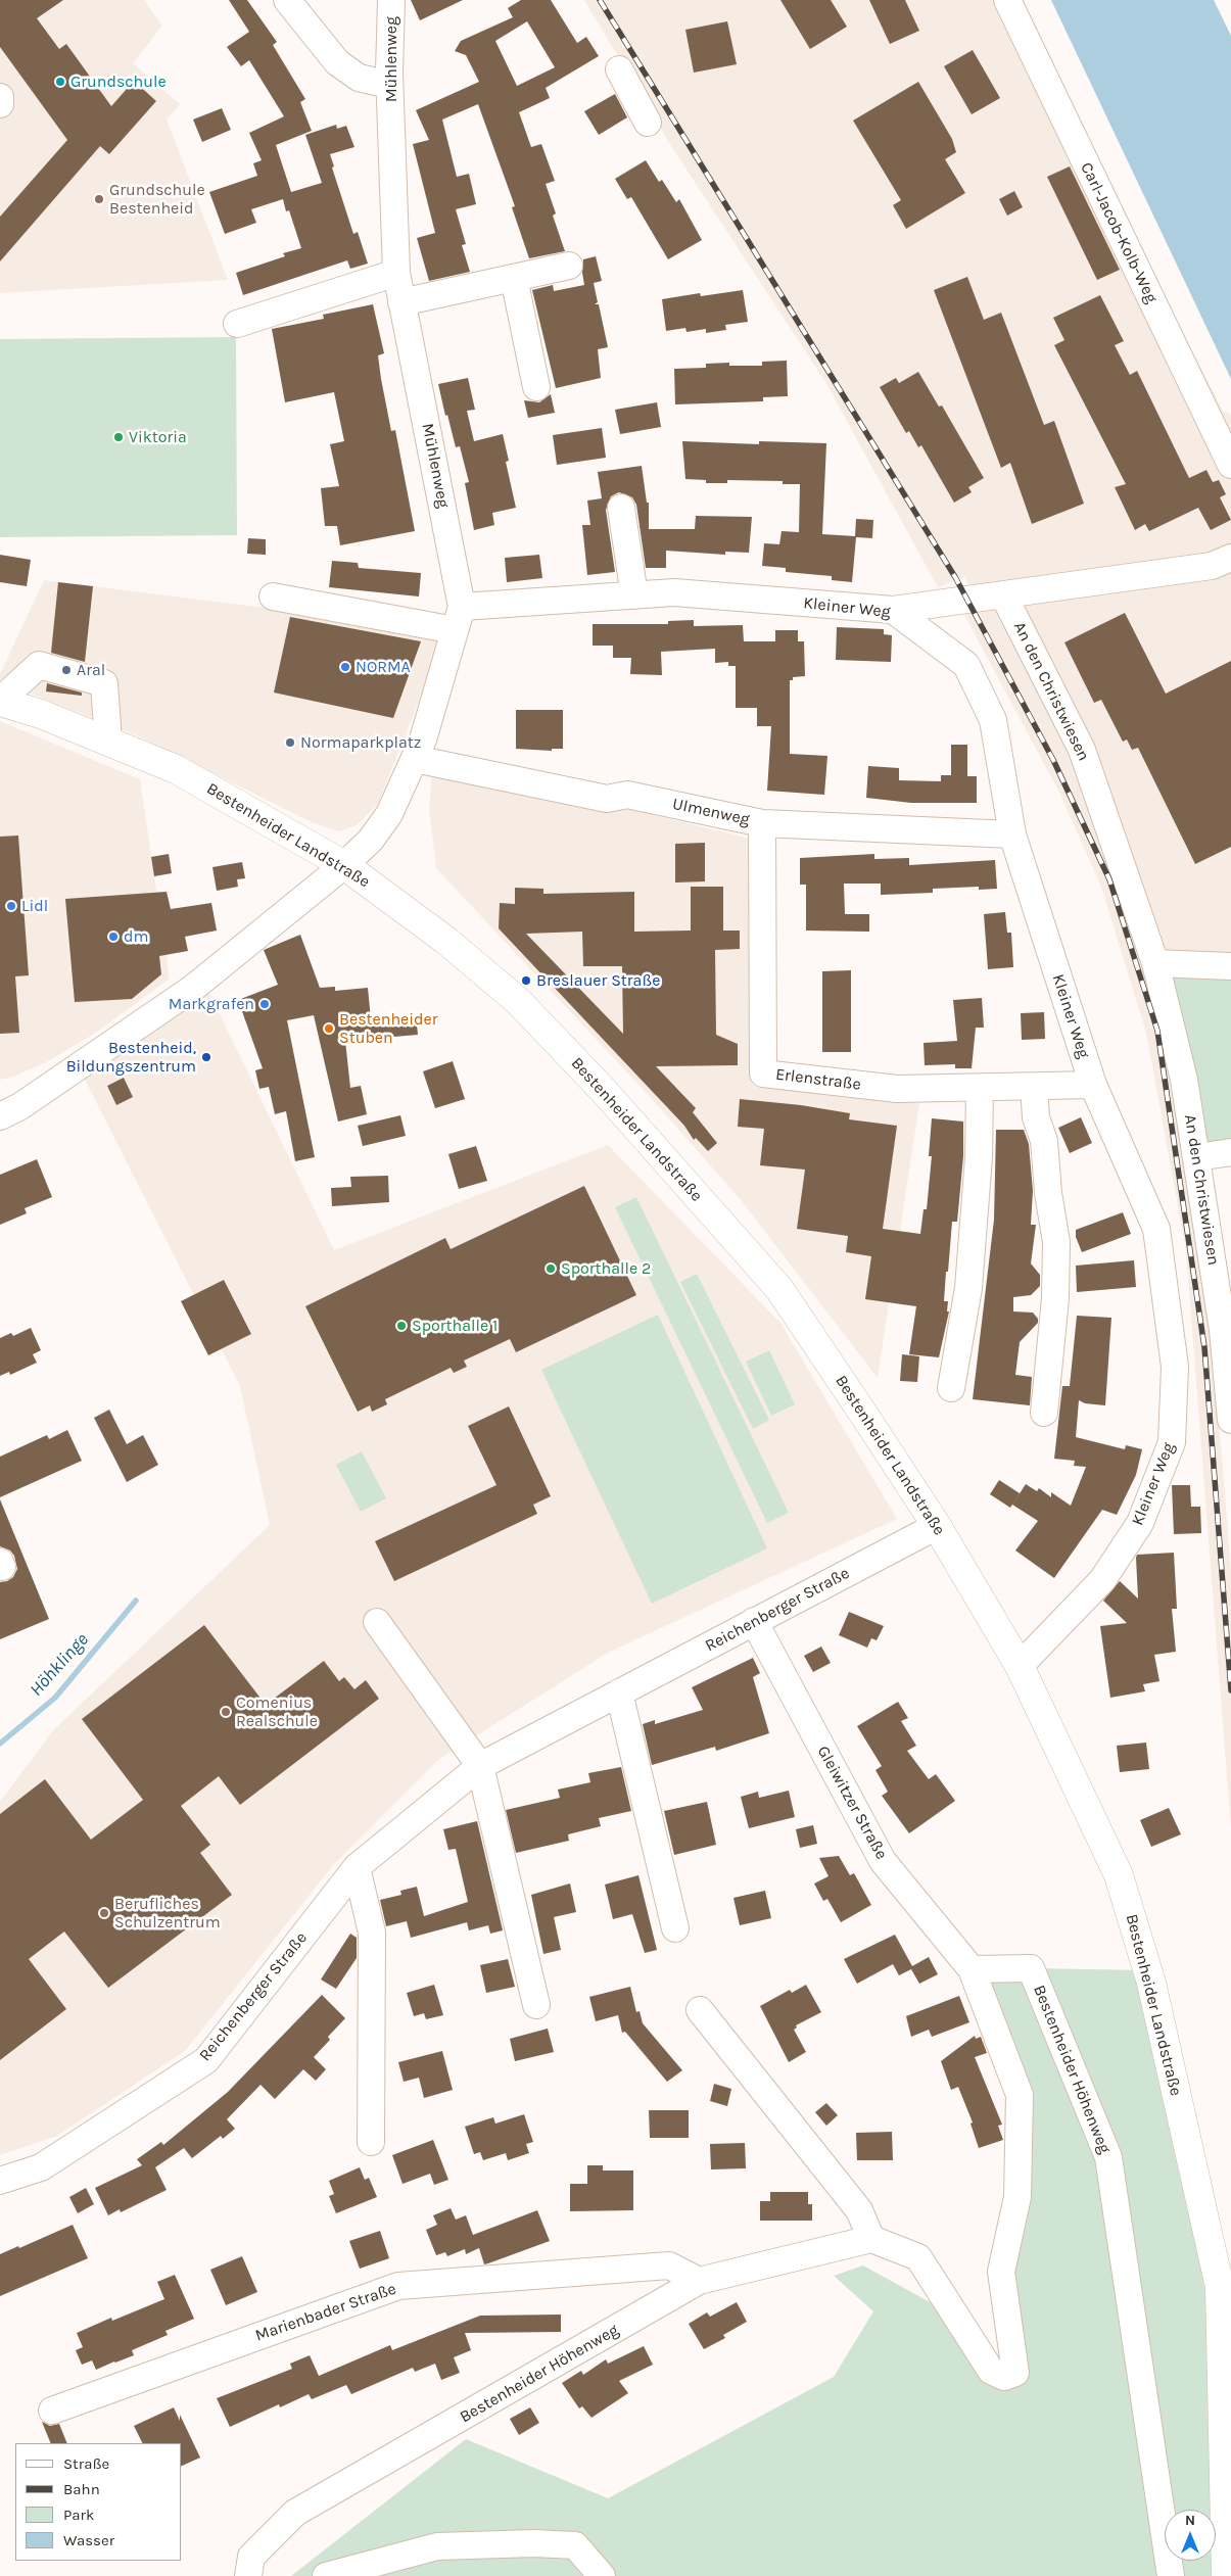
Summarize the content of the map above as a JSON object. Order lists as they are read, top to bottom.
{
  "streets": {
    "main road": ["Bestenheider Landstraße"],
    "street": [
      "Mühlenweg",
      "Carl-Jacob-Kolb-Weg",
      "Kleiner Weg",
      "An den Christwiesen",
      "Ulmenweg",
      "Erlenstraße",
      "Reichenberger Straße",
      "Gleiwitzer Straße",
      "Bestenheider Höhenweg",
      "Marienbader Straße"
    ]
  },
  "crossings": [
    ["Mühlenweg", "Kleiner Weg"],
    ["Mühlenweg", "Ulmenweg"],
    ["Mühlenweg", "Bestenheider Landstraße"],
    ["Kleiner Weg", "Ulmenweg"],
    ["Kleiner Weg", "Bestenheider Landstraße"],
    ["Kleiner Weg", "Erlenstraße"],
    ["Ulmenweg", "Erlenstraße"],
    ["Bestenheider Landstraße", "Reichenberger Straße"],
    ["Reichenberger Straße", "Gleiwitzer Straße"],
    ["Gleiwitzer Straße", "Bestenheider Höhenweg"],
    ["Bestenheider Höhenweg", "Marienbader Straße"]
  ],
  "water": ["Höhklinge"],
  "places": [
    "Grundschule",
    "Grundschule Bestenheid",
    "Viktoria",
    "NORMA",
    "Aral",
    "Normaparkplatz",
    "Lidl",
    "dm",
    "Breslauer Straße",
    "Markgrafen",
    "Bestenheider Stuben",
    "Bestenheid, Bildungszentrum",
    "Sporthalle 2",
    "Sporthalle 1",
    "Comenius Realschule",
    "Berufliches Schulzentrum"
  ],
  "legend": [
    "Straße",
    "Bahn",
    "Park",
    "Wasser"
  ],
  "north": "top"
}
